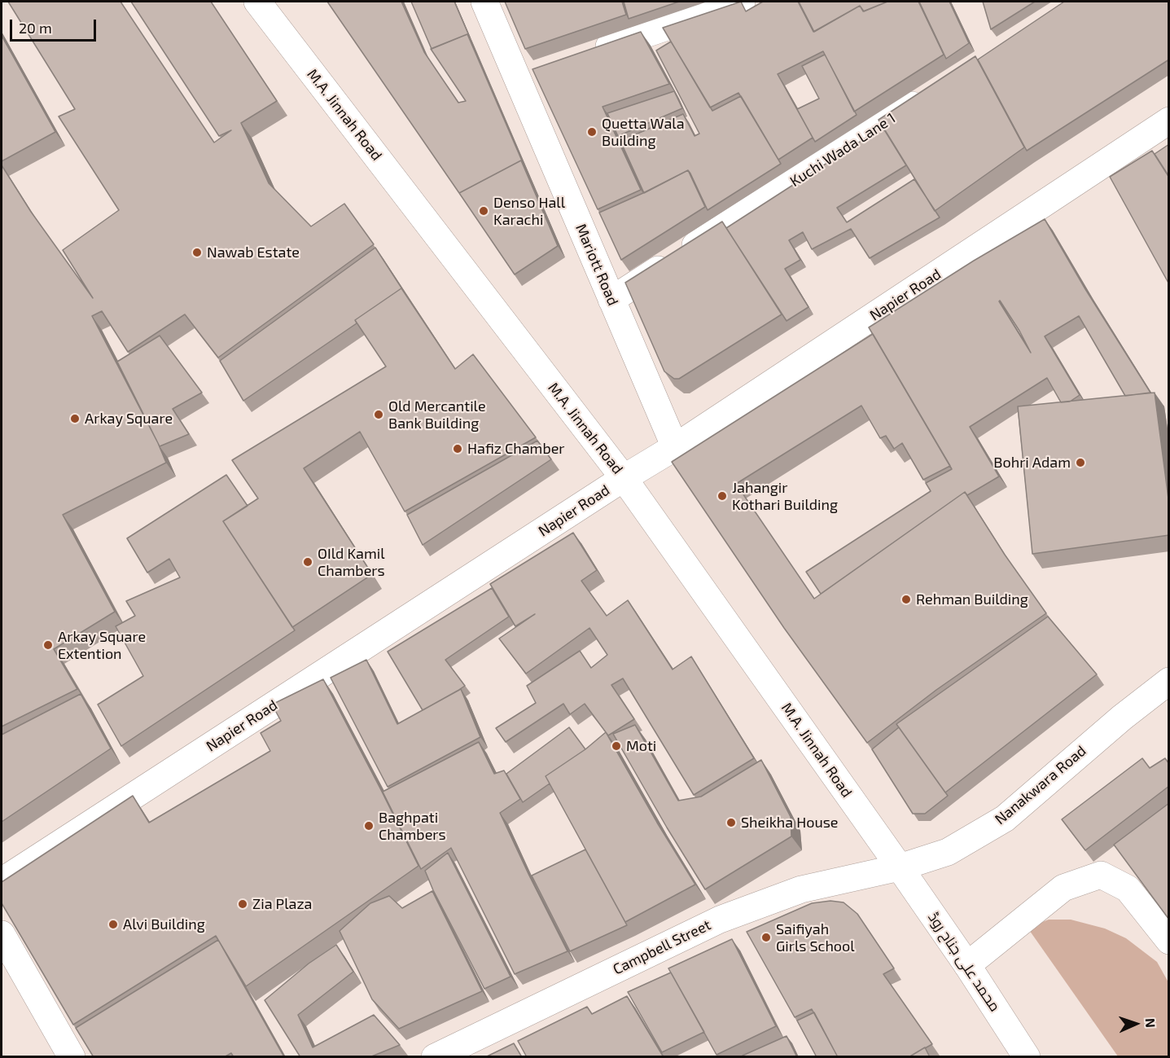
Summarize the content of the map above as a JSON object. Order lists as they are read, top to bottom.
{
  "streets": {
    "main road": [
      "M.A. Jinnah Road",
      "Kuchi Wada Lane 1",
      "Mariott Road",
      "Napier Road",
      "Nanakwara Road",
      "Campbell Street",
      "محمد علی جناح روڈ"
    ]
  },
  "crossings": [
    ["M.A. Jinnah Road", "Napier Road"],
    ["M.A. Jinnah Road", "Nanakwara Road"],
    ["M.A. Jinnah Road", "Campbell Street"],
    ["M.A. Jinnah Road", "محمد علی جناح روڈ"],
    ["Kuchi Wada Lane 1", "Mariott Road"],
    ["Mariott Road", "Napier Road"],
    ["Nanakwara Road", "Campbell Street"],
    ["Nanakwara Road", "محمد علی جناح روڈ"],
    ["Campbell Street", "محمد علی جناح روڈ"]
  ],
  "places": [
    "Quetta Wala Building",
    "Denso Hall Karachi",
    "Nawab Estate",
    "Old Mercantile Bank Building",
    "Arkay Square",
    "Hafiz Chamber",
    "Bohri Adam",
    "Jahangir Kothari Building",
    "OIld Kamil Chambers",
    "Rehman Building",
    "Arkay Square Extention",
    "Moti",
    "Sheikha House",
    "Baghpati Chambers",
    "Zia Plaza",
    "Alvi Building",
    "Saifiyah Girls School"
  ],
  "scale_bar": "20 m",
  "north": "right"
}
